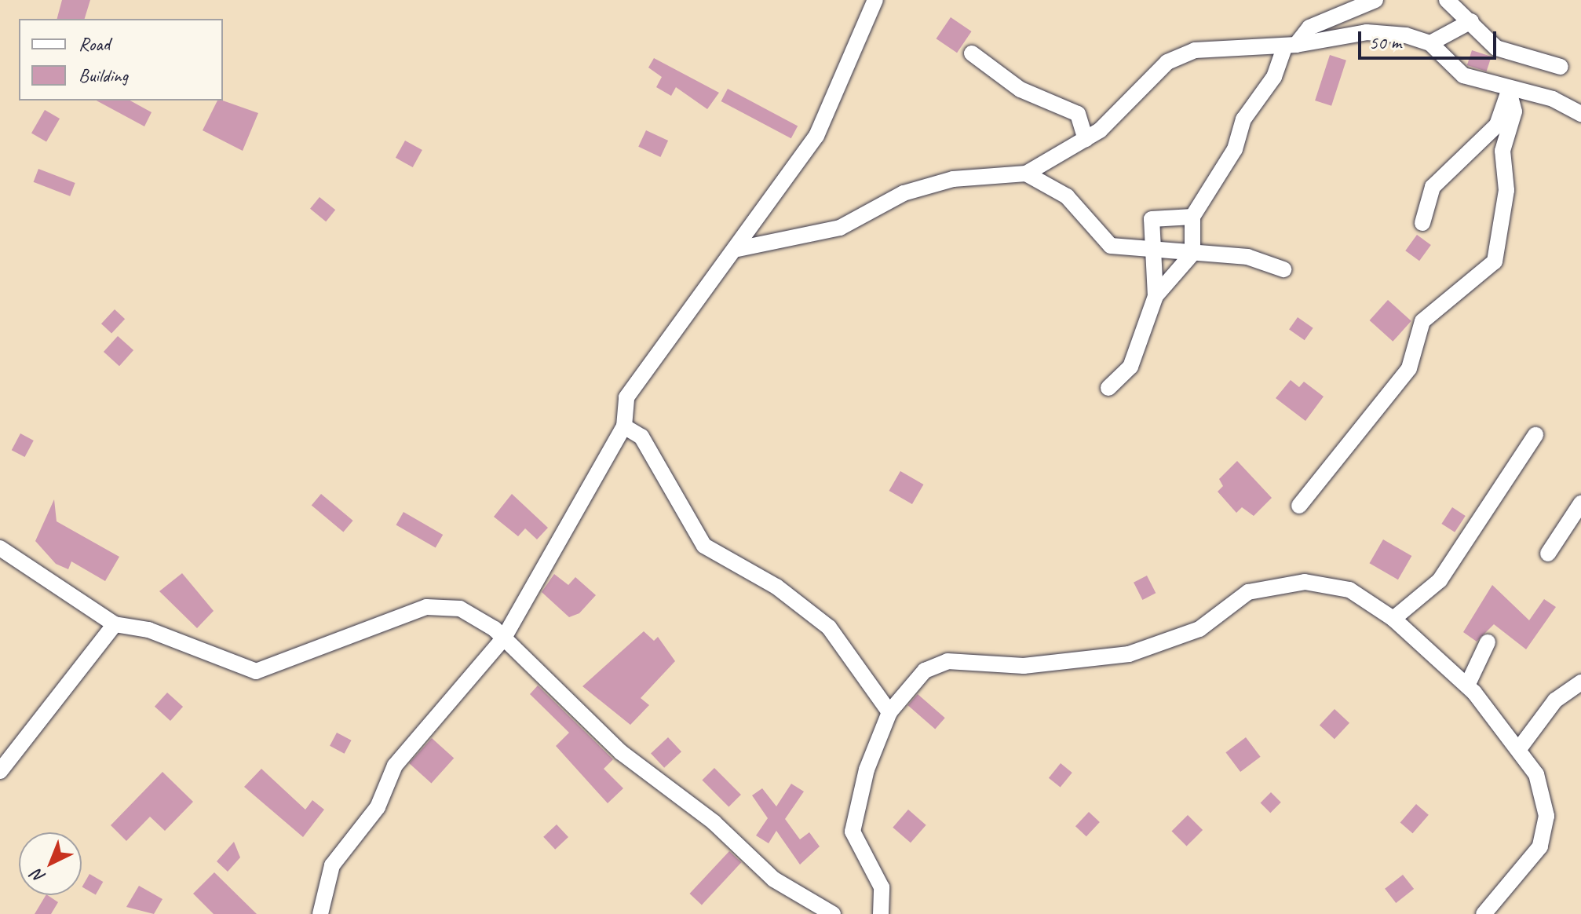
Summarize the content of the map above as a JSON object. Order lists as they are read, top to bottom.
{
  "legend": ["Road", "Building"],
  "scale_bar": "50 m",
  "north": "bottom left"
}
